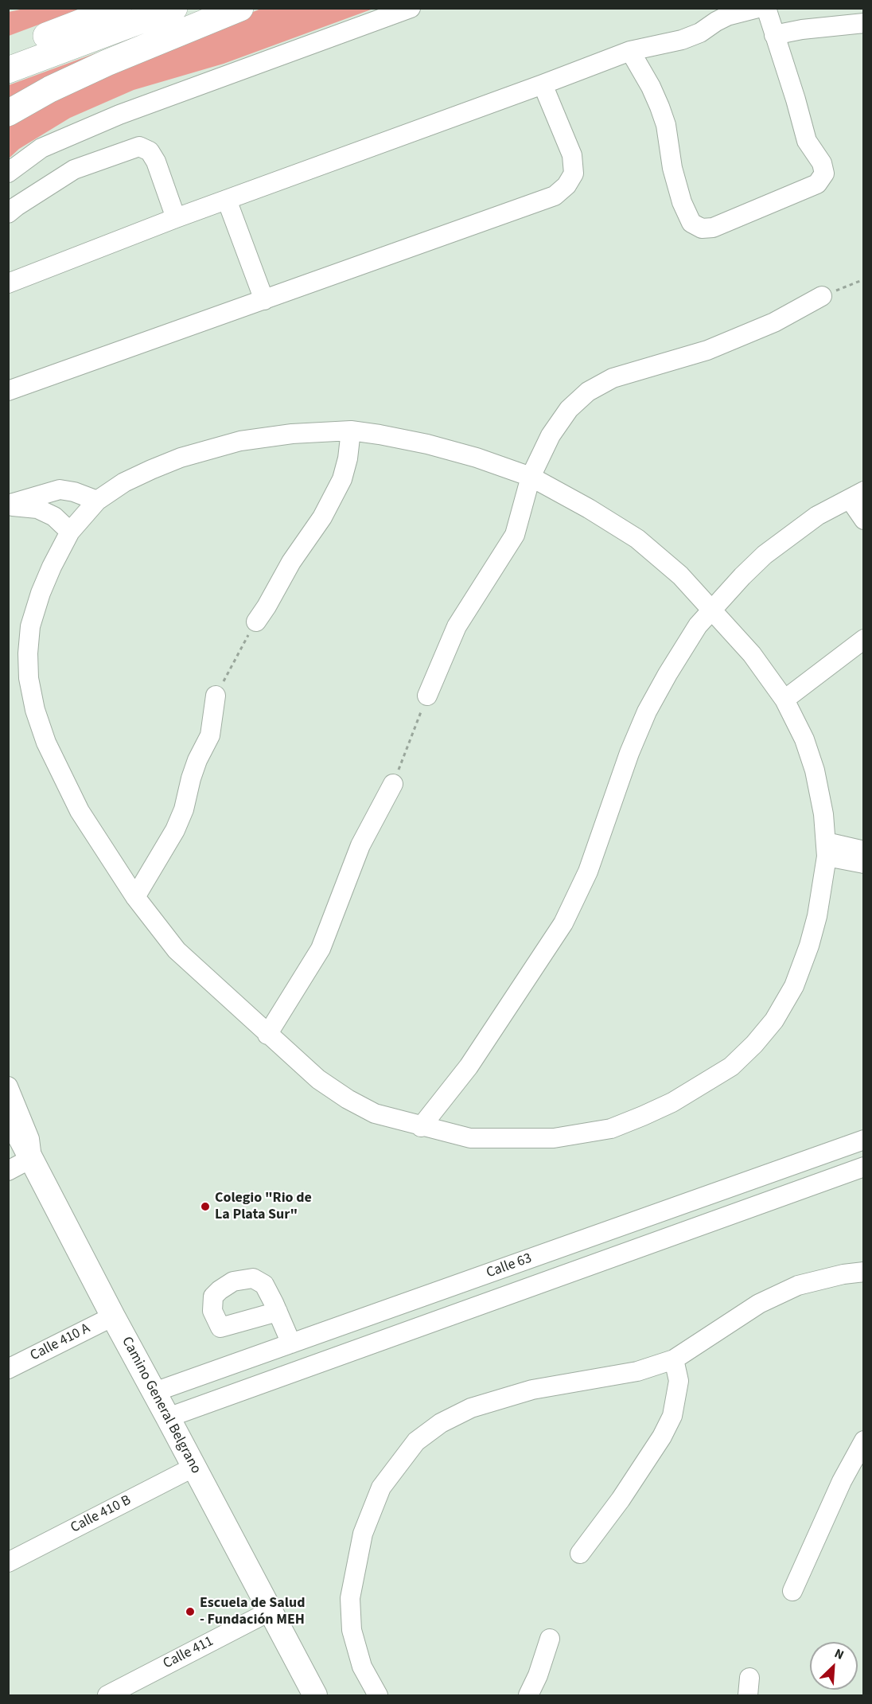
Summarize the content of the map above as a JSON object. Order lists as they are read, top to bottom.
{
  "streets": {
    "main road": ["Camino General Belgrano"],
    "street": [
      "Calle 63",
      "Calle 410 A",
      "Calle 410 B",
      "Calle 411"
    ]
  },
  "crossings": [
    ["Calle 63", "Camino General Belgrano"],
    ["Calle 410 A", "Camino General Belgrano"],
    ["Camino General Belgrano", "Calle 410 B"],
    ["Camino General Belgrano", "Calle 411"]
  ],
  "places": ["Colegio \"Rio de La Plata Sur\"", "Escuela de Salud - Fundación MEH"],
  "north": "top right"
}
